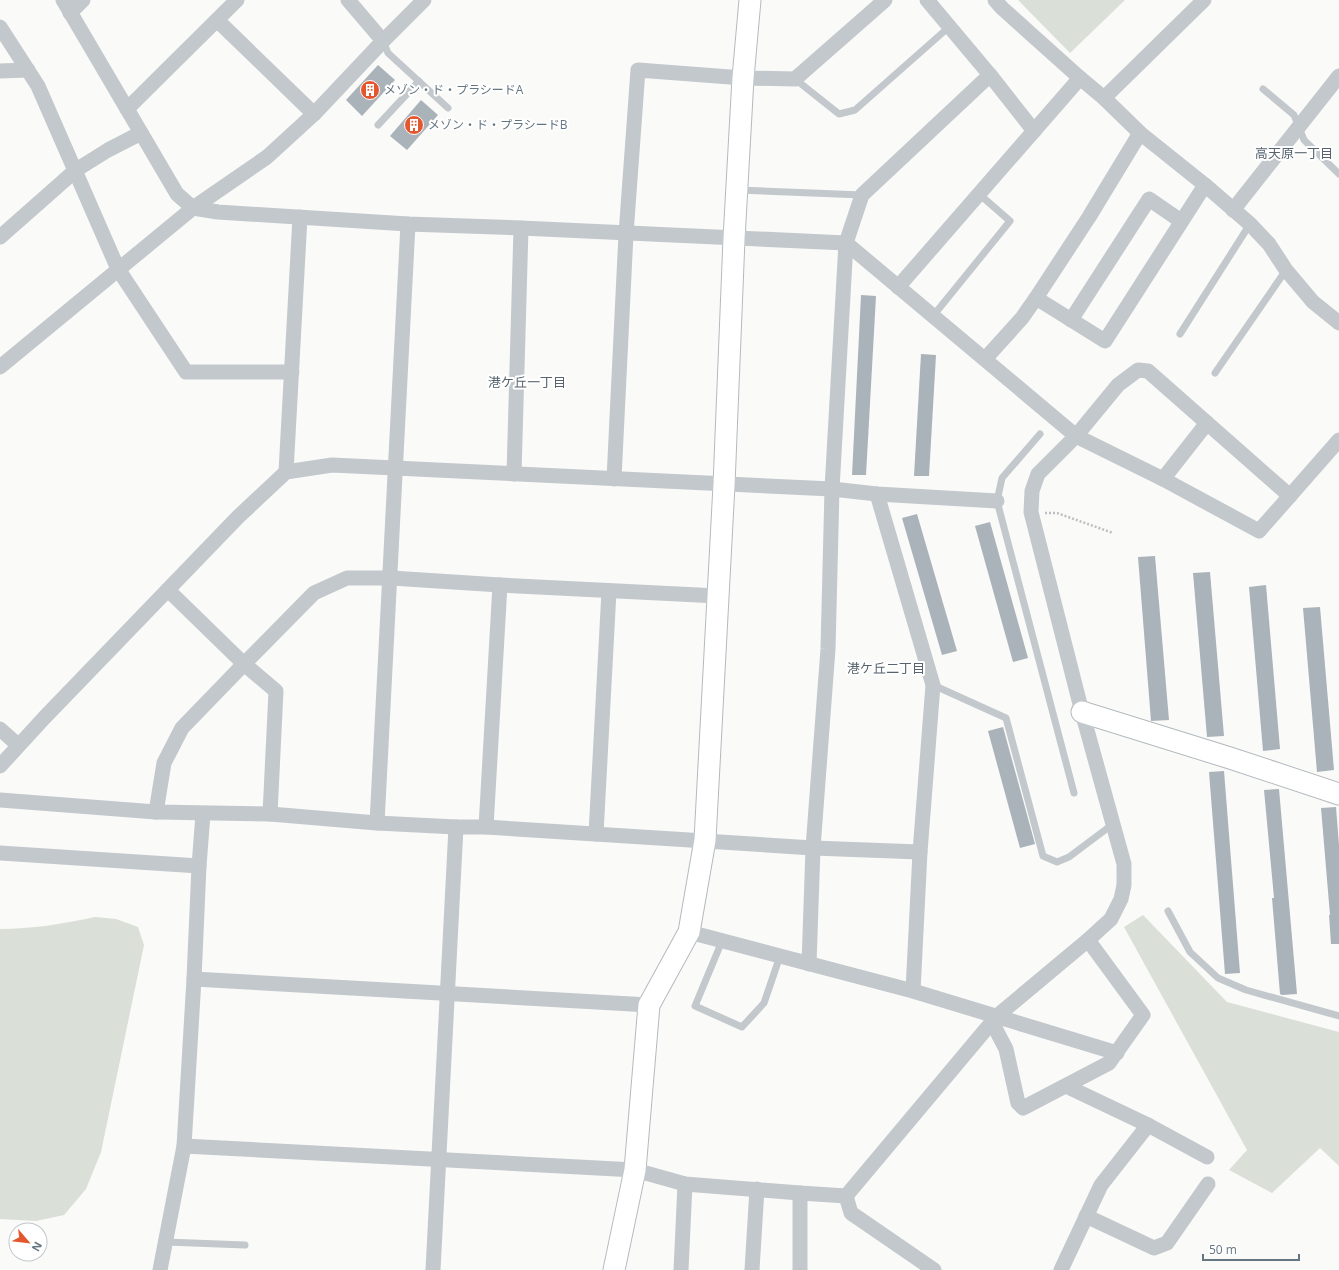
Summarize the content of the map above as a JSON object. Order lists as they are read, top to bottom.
{
  "districts": ["高天原一丁目", "港ケ丘一丁目", "港ケ丘二丁目"],
  "places": {
    "building": ["メゾン・ド・プラシードA", "メゾン・ド・プラシードB"]
  },
  "scale_bar": "50 m",
  "north": "bottom right"
}
